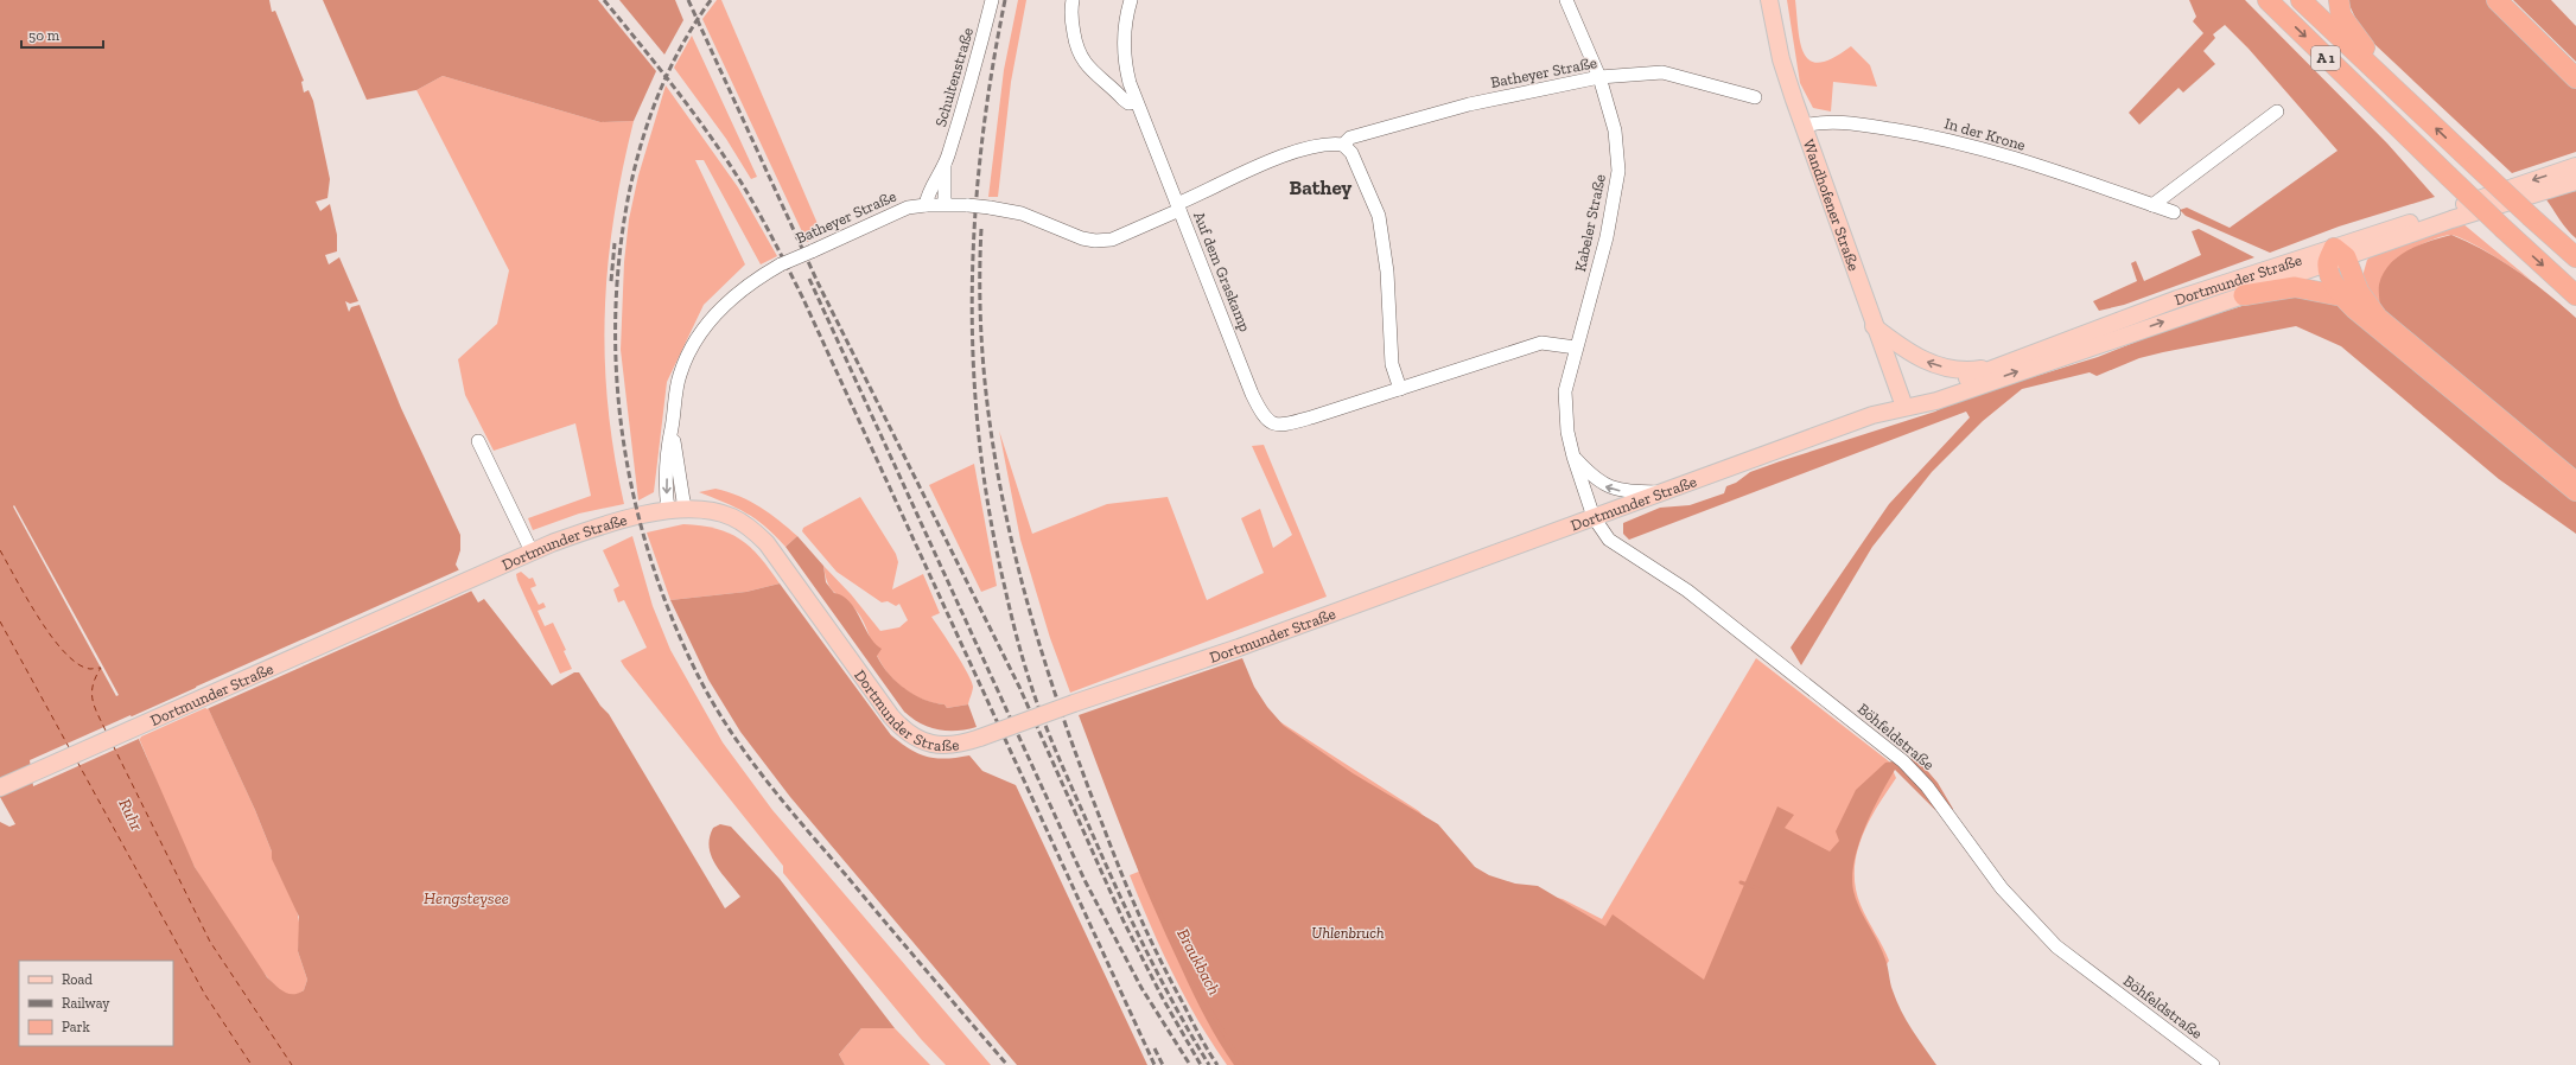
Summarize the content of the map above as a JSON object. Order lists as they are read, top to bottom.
{
  "streets": {
    "highway": ["A 1"],
    "main road": ["Wandhofener Straße", "Dortmunder Straße"],
    "street": [
      "Batheyer Straße",
      "Schultenstraße",
      "In der Krone",
      "Kabeler Straße",
      "Auf dem Graskamp",
      "Böhfeldstraße"
    ]
  },
  "crossings": [
    ["Batheyer Straße", "Schultenstraße"],
    ["Batheyer Straße", "Kabeler Straße"],
    ["Batheyer Straße", "Auf dem Graskamp"],
    ["Batheyer Straße", "Dortmunder Straße"],
    ["In der Krone", "Wandhofener Straße"],
    ["Wandhofener Straße", "Dortmunder Straße"],
    ["Kabeler Straße", "Auf dem Graskamp"],
    ["Kabeler Straße", "Dortmunder Straße"],
    ["Kabeler Straße", "Böhfeldstraße"],
    ["Dortmunder Straße", "Böhfeldstraße"]
  ],
  "districts": ["Bathey"],
  "water": ["Ruhr", "Hengsteysee", "Braukbach"],
  "parks": ["Uhlenbruch"],
  "legend": ["Road", "Railway", "Park"],
  "scale_bar": "50 m"
}
